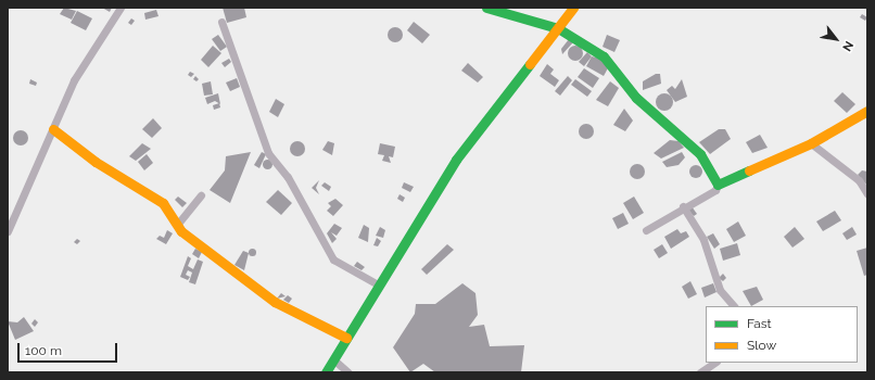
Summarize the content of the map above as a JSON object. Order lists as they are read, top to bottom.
{
  "legend": ["Fast", "Slow"],
  "scale_bar": "100 m",
  "north": "bottom right"
}
